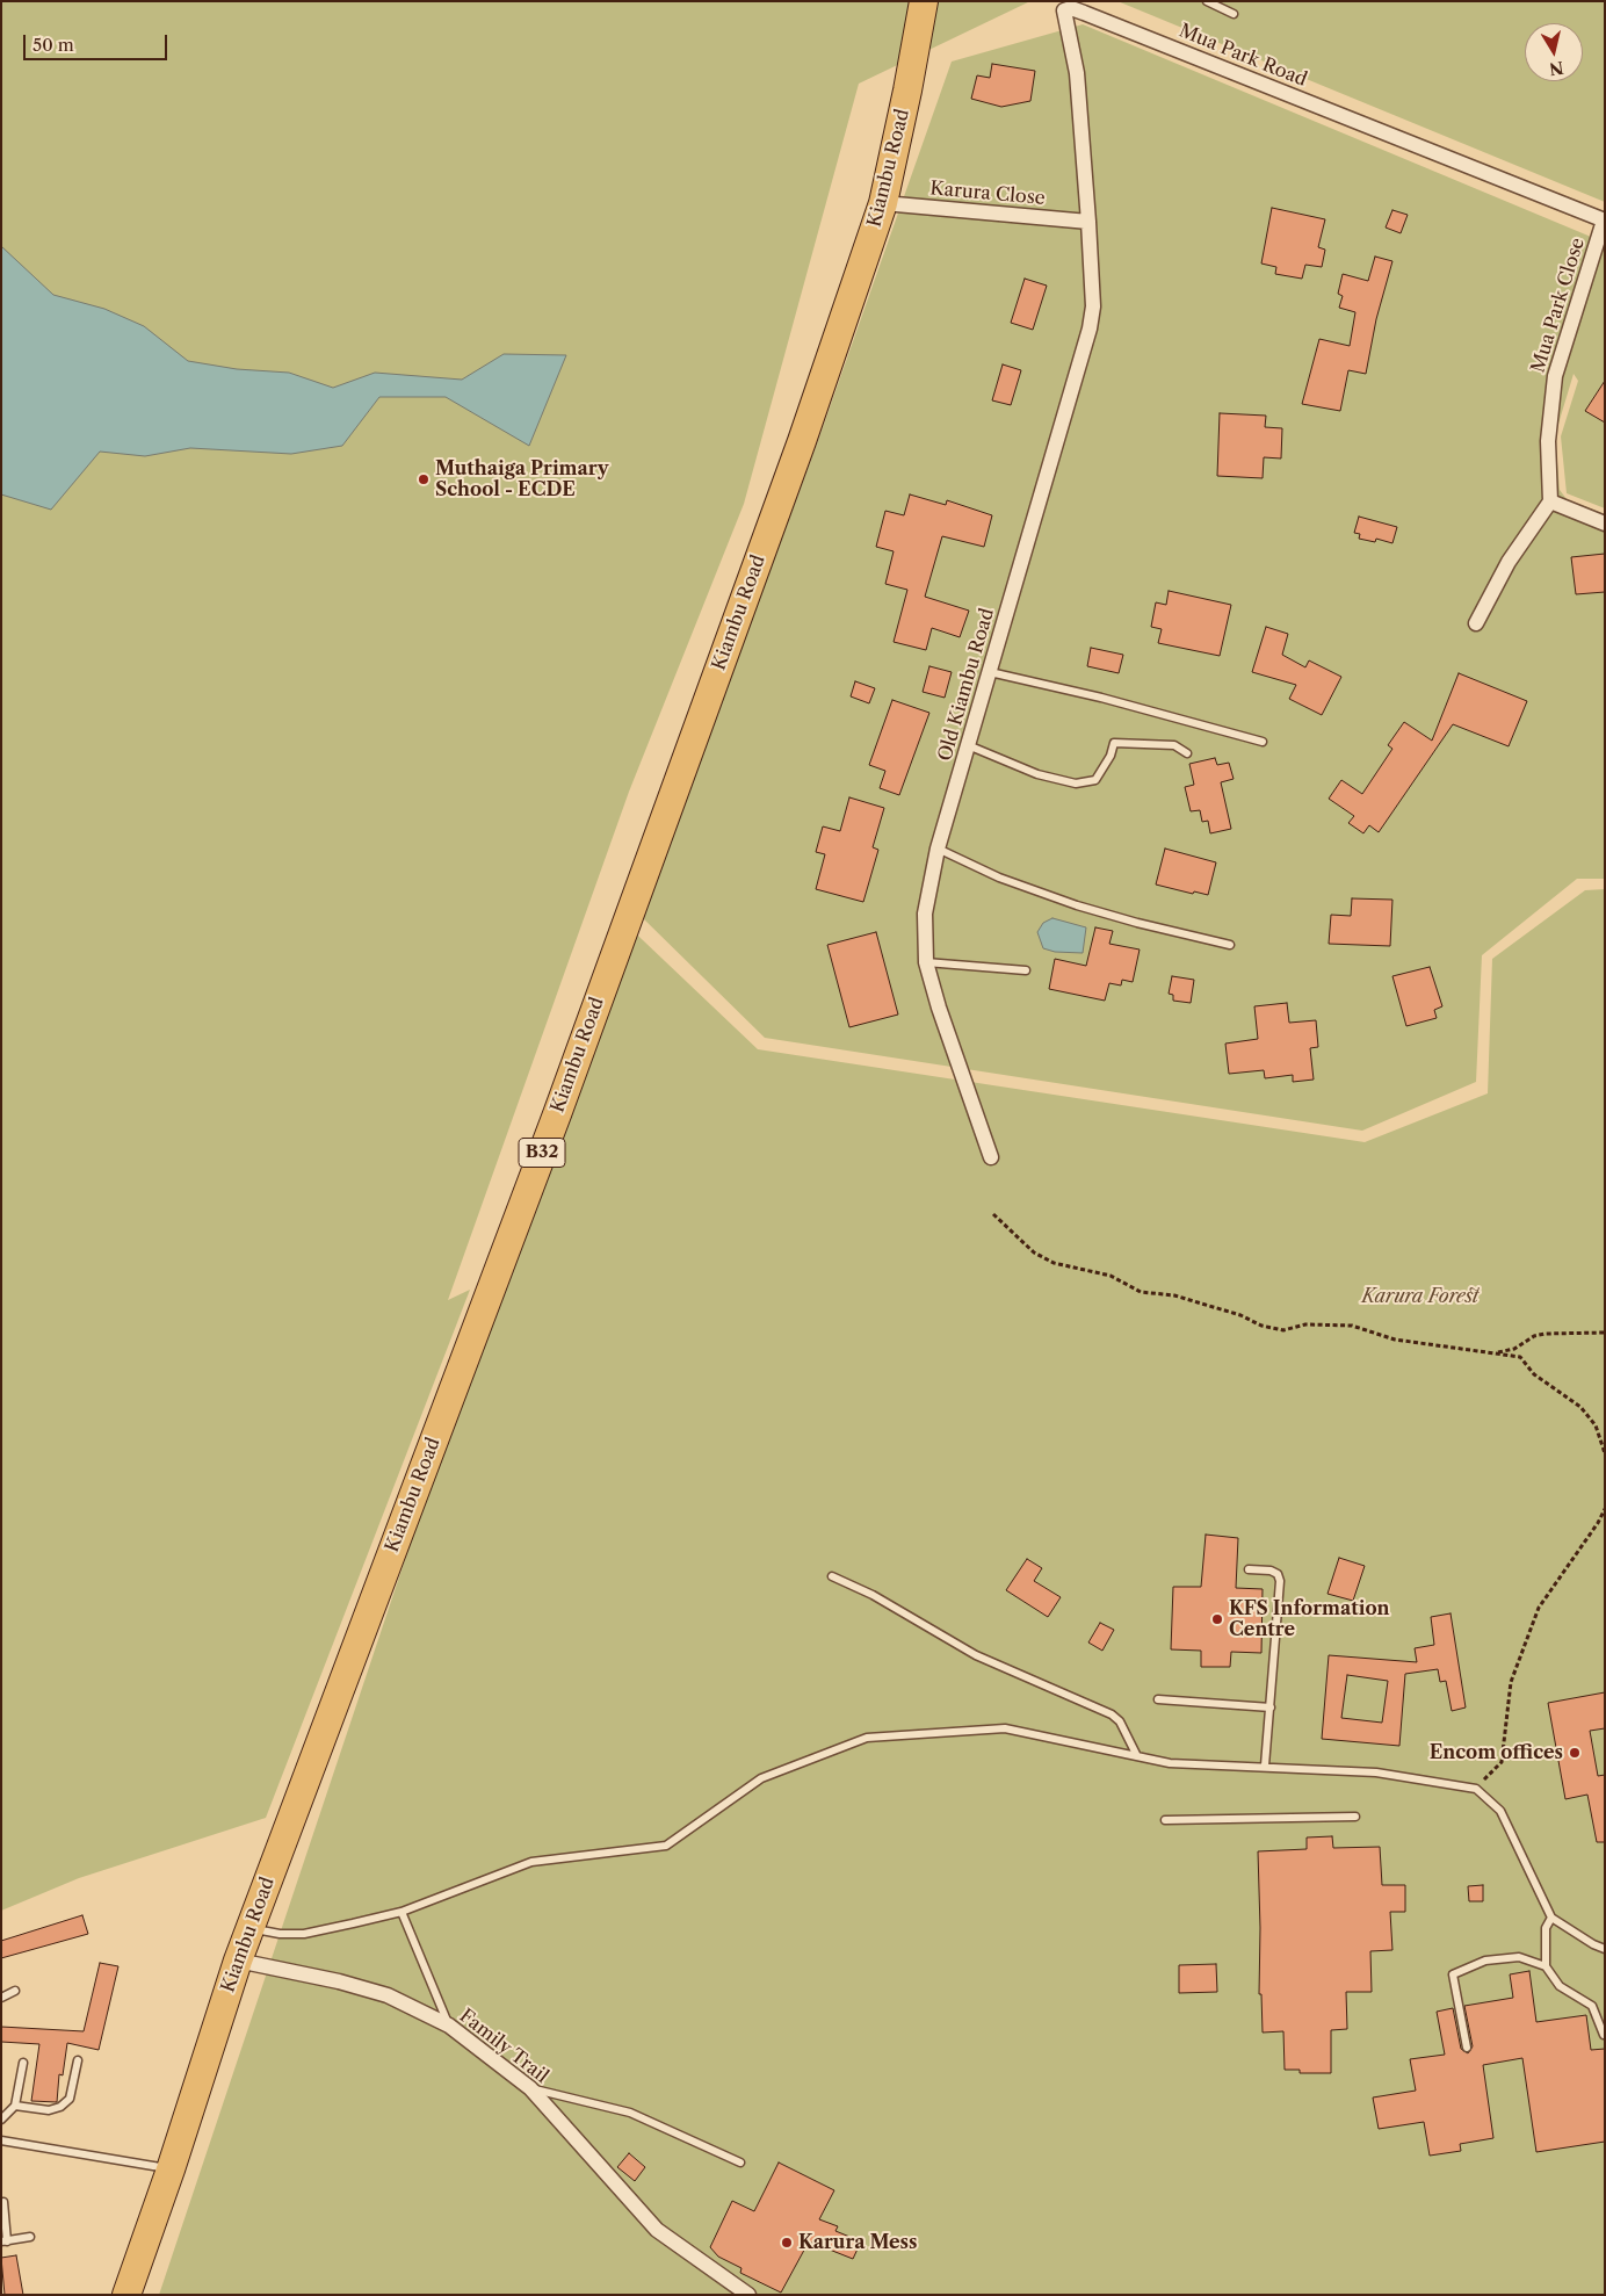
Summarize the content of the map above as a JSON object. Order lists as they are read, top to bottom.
{
  "streets": {
    "highway": ["Kiambu Road", "B32"],
    "street": [
      "Mua Park Road",
      "Karura Close",
      "Mua Park Close",
      "Old Kiambu Road",
      "Family Trail"
    ]
  },
  "crossings": [
    ["Mua Park Road", "Karura Close"],
    ["Mua Park Road", "Mua Park Close"],
    ["Mua Park Road", "Old Kiambu Road"],
    ["Kiambu Road", "Karura Close"],
    ["Kiambu Road", "Family Trail"],
    ["Karura Close", "Old Kiambu Road"]
  ],
  "parks": ["Karura Forest"],
  "places": [
    "Muthaiga Primary School - ECDE",
    "KFS Information Centre",
    "Encom offices",
    "Karura Mess"
  ],
  "scale_bar": "50 m",
  "north": "bottom"
}
